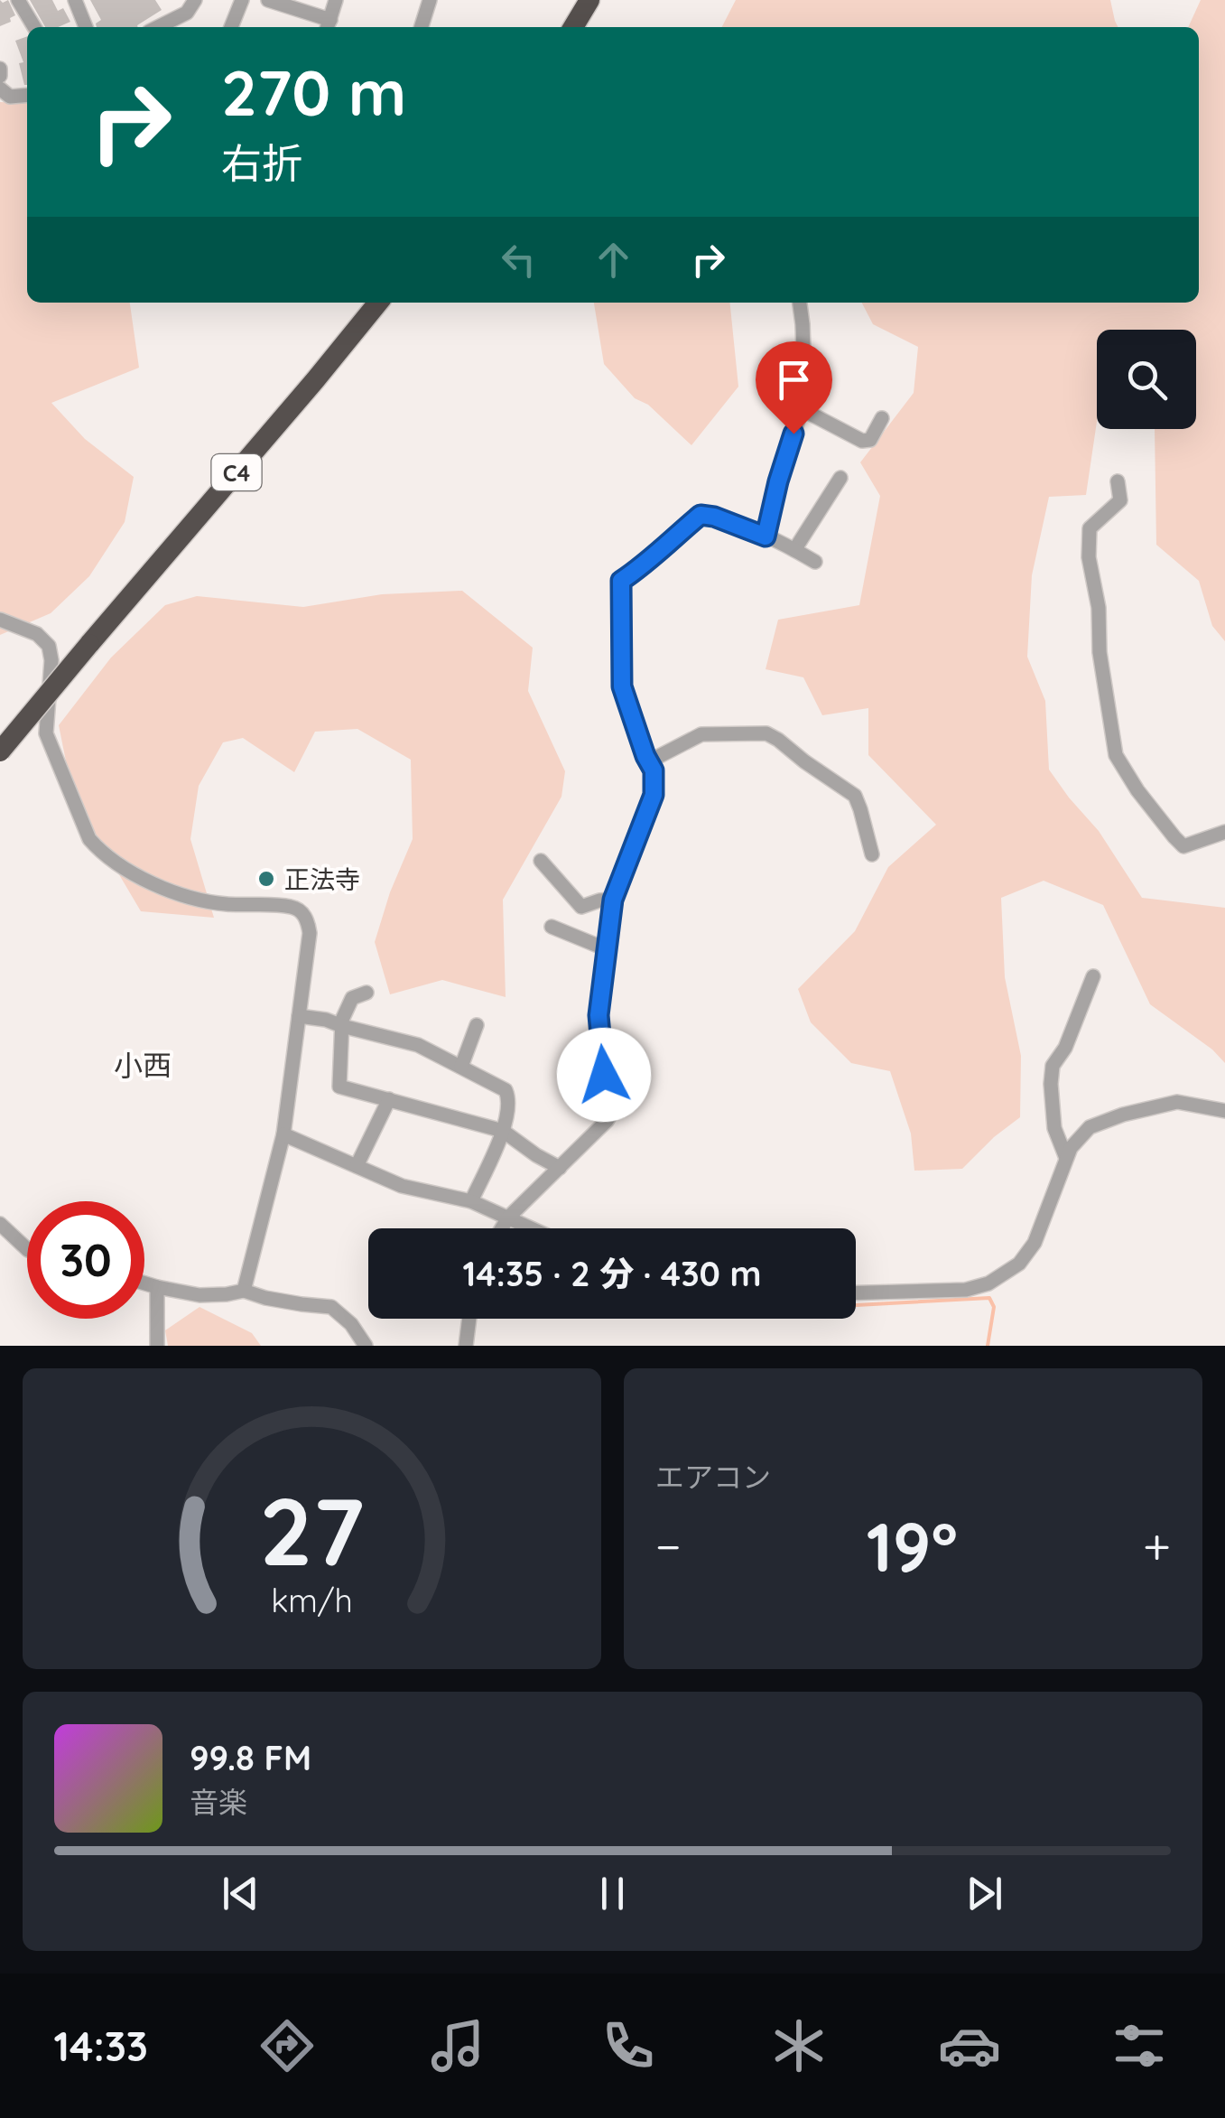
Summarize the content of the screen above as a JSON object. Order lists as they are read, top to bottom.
{
  "streets": {
    "highway": ["C4"]
  },
  "districts": ["小西"],
  "places": ["正法寺"],
  "page": {
    "turn": ["270 m", "右折"],
    "limit": "30",
    "trip": "14:35 · 2 分 · 430 m",
    "tile": "エアコン",
    "heat": ["−", "19°", "+"],
    "song": ["99.8 FM", "音楽"],
    "tabs": "14:33",
    "gauge": ["27", "km/h"]
  }
}
